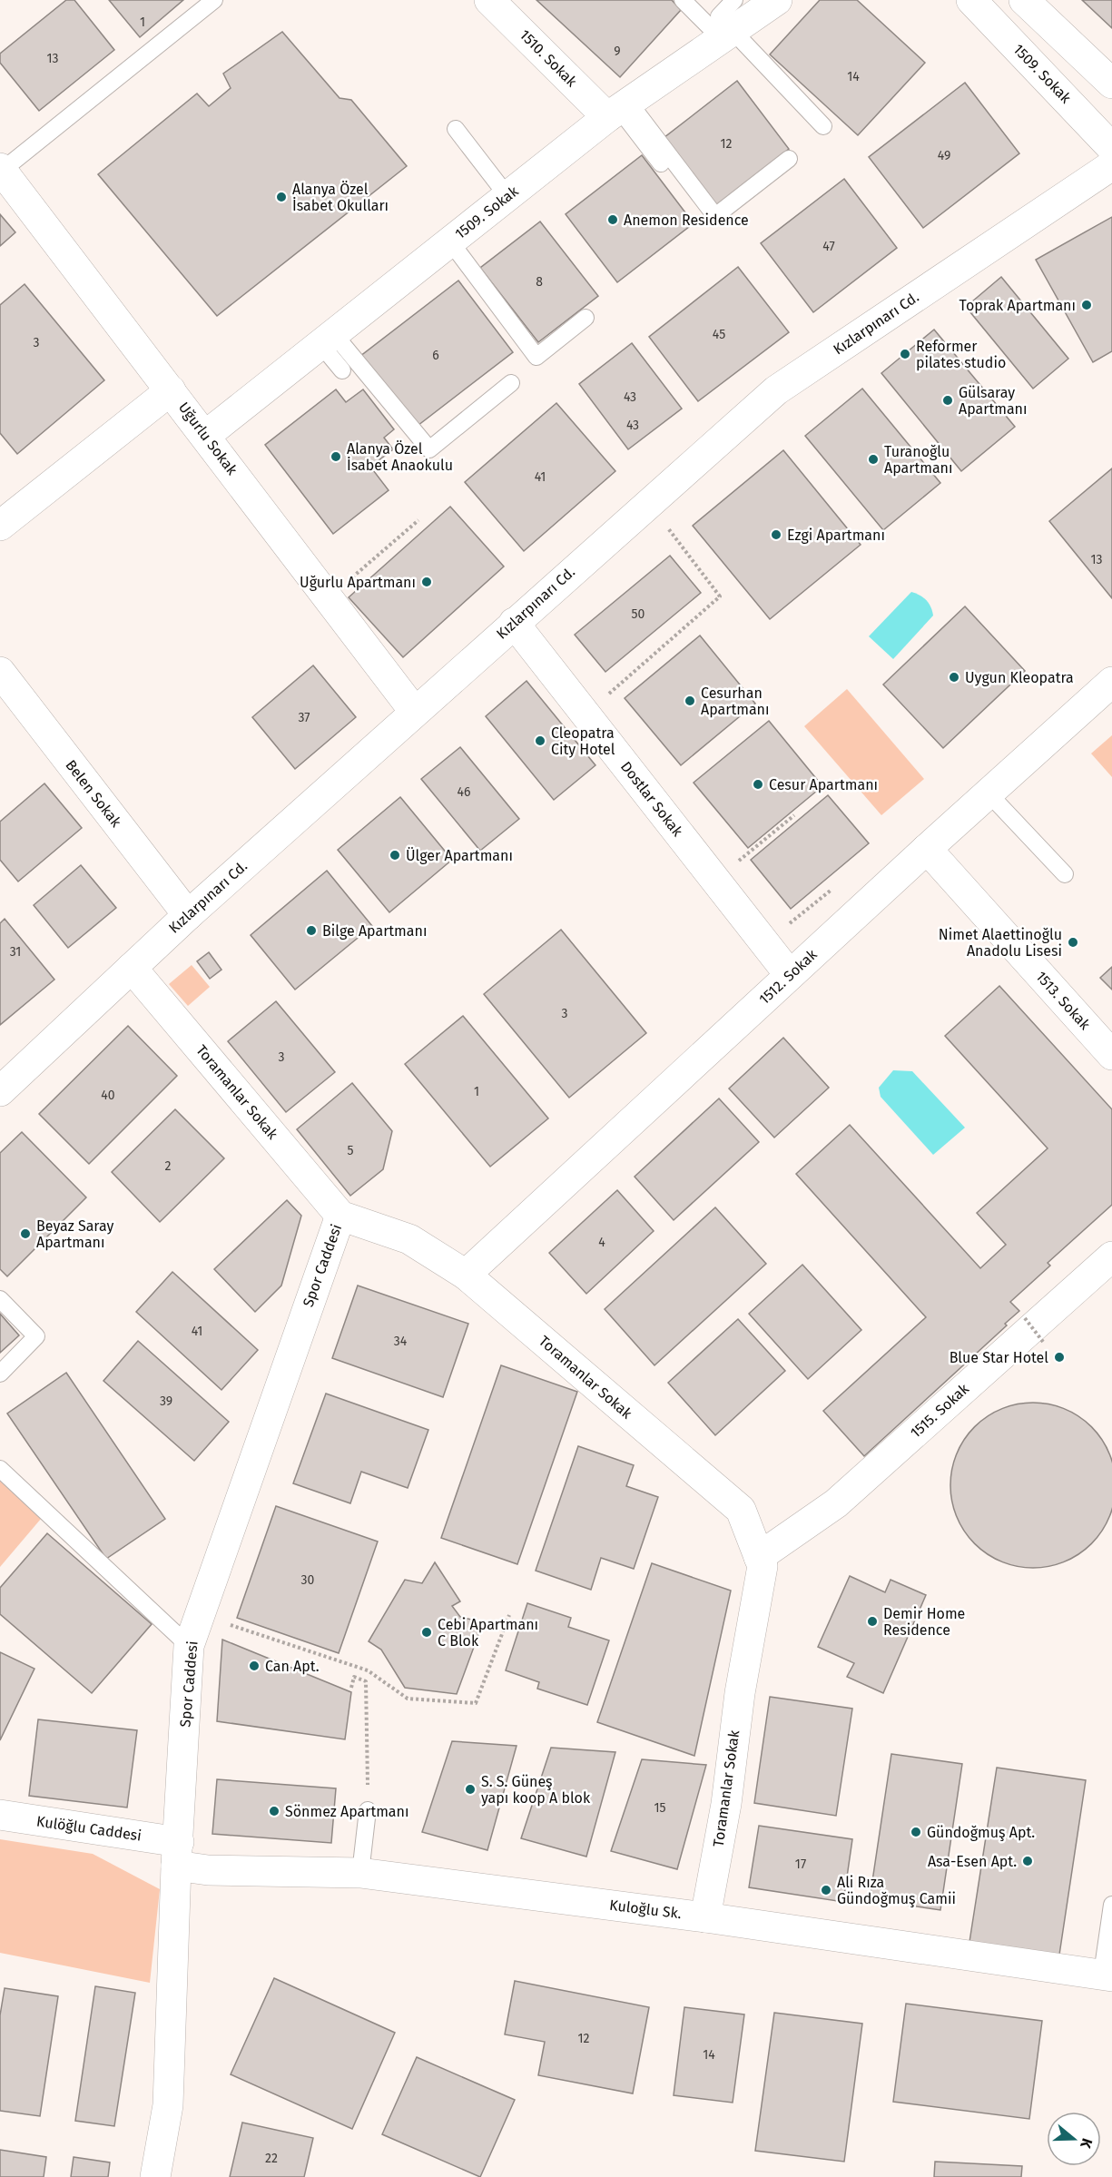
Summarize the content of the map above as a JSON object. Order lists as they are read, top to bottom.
{
  "streets": {
    "street": [
      "1510. Sokak",
      "1509. Sokak",
      "Kızlarpınarı Cd.",
      "Uğurlu Sokak",
      "Belen Sokak",
      "Dostlar Sokak",
      "1512. Sokak",
      "1513. Sokak",
      "Toramanlar Sokak",
      "Spor Caddesi",
      "1515. Sokak",
      "Kulöğlu Caddesi",
      "Kuloğlu Sk."
    ]
  },
  "crossings": [
    ["1510. Sokak", "1509. Sokak"],
    ["1509. Sokak", "Uğurlu Sokak"],
    ["Kızlarpınarı Cd.", "Uğurlu Sokak"],
    ["Kızlarpınarı Cd.", "Belen Sokak"],
    ["Kızlarpınarı Cd.", "Dostlar Sokak"],
    ["Kızlarpınarı Cd.", "Toramanlar Sokak"],
    ["Dostlar Sokak", "1512. Sokak"],
    ["1512. Sokak", "1513. Sokak"],
    ["1512. Sokak", "Toramanlar Sokak"],
    ["Toramanlar Sokak", "Spor Caddesi"],
    ["Toramanlar Sokak", "1515. Sokak"],
    ["Toramanlar Sokak", "Kuloğlu Sk."],
    ["Spor Caddesi", "Kulöğlu Caddesi"],
    ["Spor Caddesi", "Kuloğlu Sk."],
    ["Kulöğlu Caddesi", "Kuloğlu Sk."]
  ],
  "places": [
    "Alanya Özel İsabet Okulları",
    "Anemon Residence",
    "Toprak Apartmanı",
    "Reformer pilates studio",
    "Gülsaray Apartmanı",
    "Alanya Özel İsabet Anaokulu",
    "Turanoğlu Apartmanı",
    "Ezgi Apartmanı",
    "Uğurlu Apartmanı",
    "Uygun Kleopatra",
    "Cesurhan Apartmanı",
    "Cleopatra City Hotel",
    "Cesur Apartmanı",
    "Ülger Apartmanı",
    "Bilge Apartmanı",
    "Nimet Alaettinoğlu Anadolu Lisesi",
    "Beyaz Saray Apartmanı",
    "Blue Star Hotel",
    "Demir Home Residence",
    "Cebi Apartmanı C Blok",
    "Can Apt.",
    "S. S. Güneş yapı koop A blok",
    "Sönmez Apartmanı",
    "Gündoğmuş Apt.",
    "Asa-Esen Apt.",
    "Ali Rıza Gündoğmuş Camii"
  ],
  "house_numbers": [
    "1",
    "9",
    "13",
    "14",
    "12",
    "49",
    "47",
    "8",
    "45",
    "3",
    "6",
    "43",
    "43",
    "41",
    "13",
    "50",
    "37",
    "46",
    "31",
    "3",
    "3",
    "1",
    "40",
    "5",
    "2",
    "4",
    "41",
    "34",
    "39",
    "30",
    "15",
    "17",
    "12",
    "14",
    "22"
  ],
  "north": "right"
}
